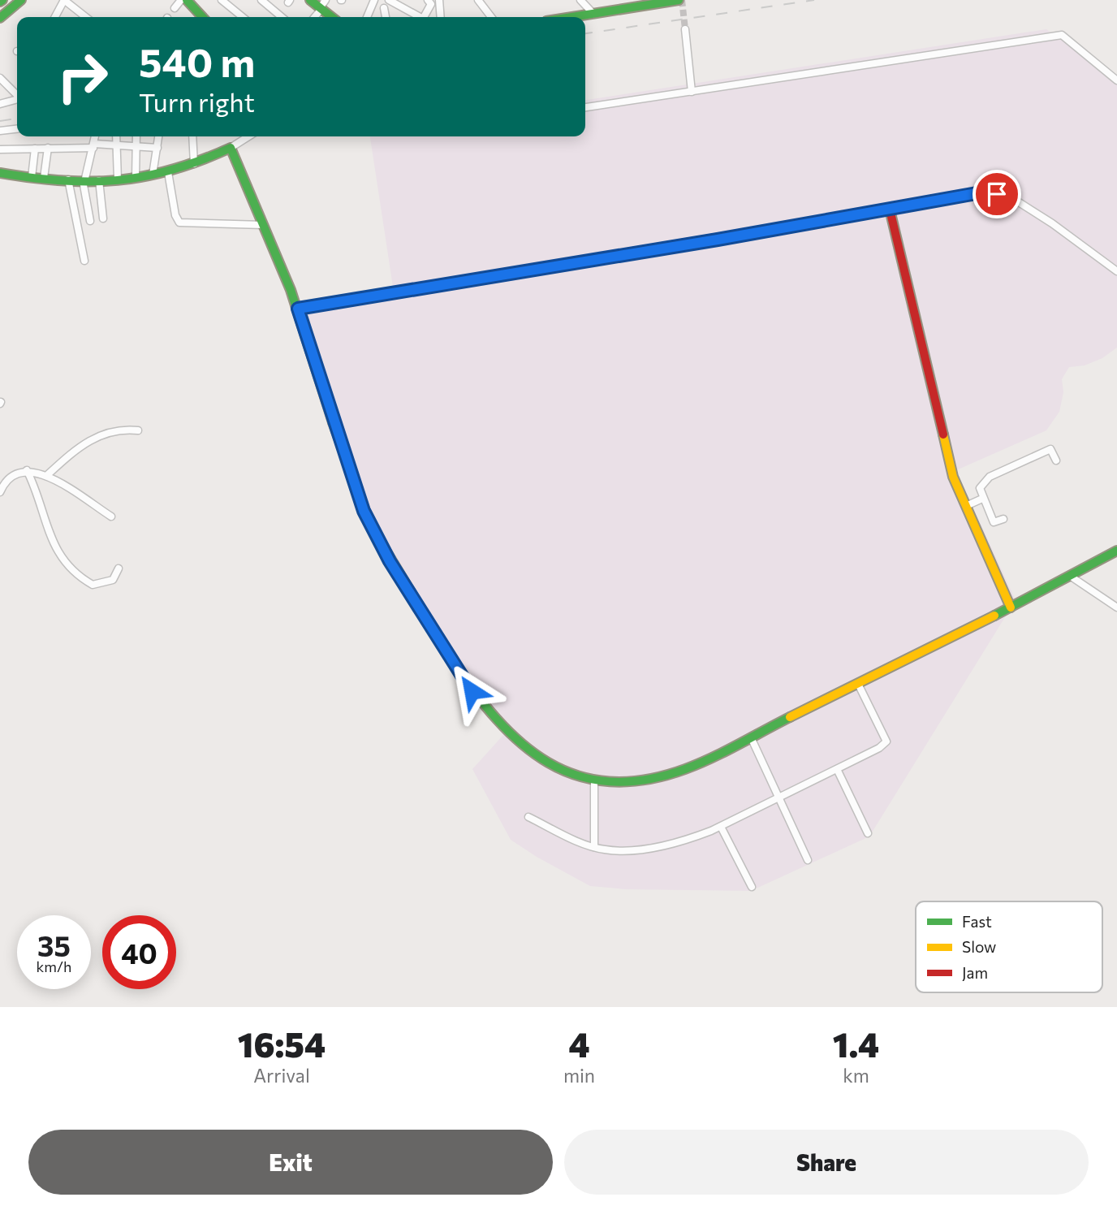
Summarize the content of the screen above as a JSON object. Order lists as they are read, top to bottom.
{
  "legend": ["Fast", "Slow", "Jam"],
  "page": {
    "turn": ["540 m", "Turn right"],
    "speed": "35 km/h",
    "limit": "40",
    "eta": [
      "16:54",
      "Arrival",
      "4",
      "min",
      "1.4",
      "km"
    ],
    "buttons": ["Exit", "Share"]
  }
}
